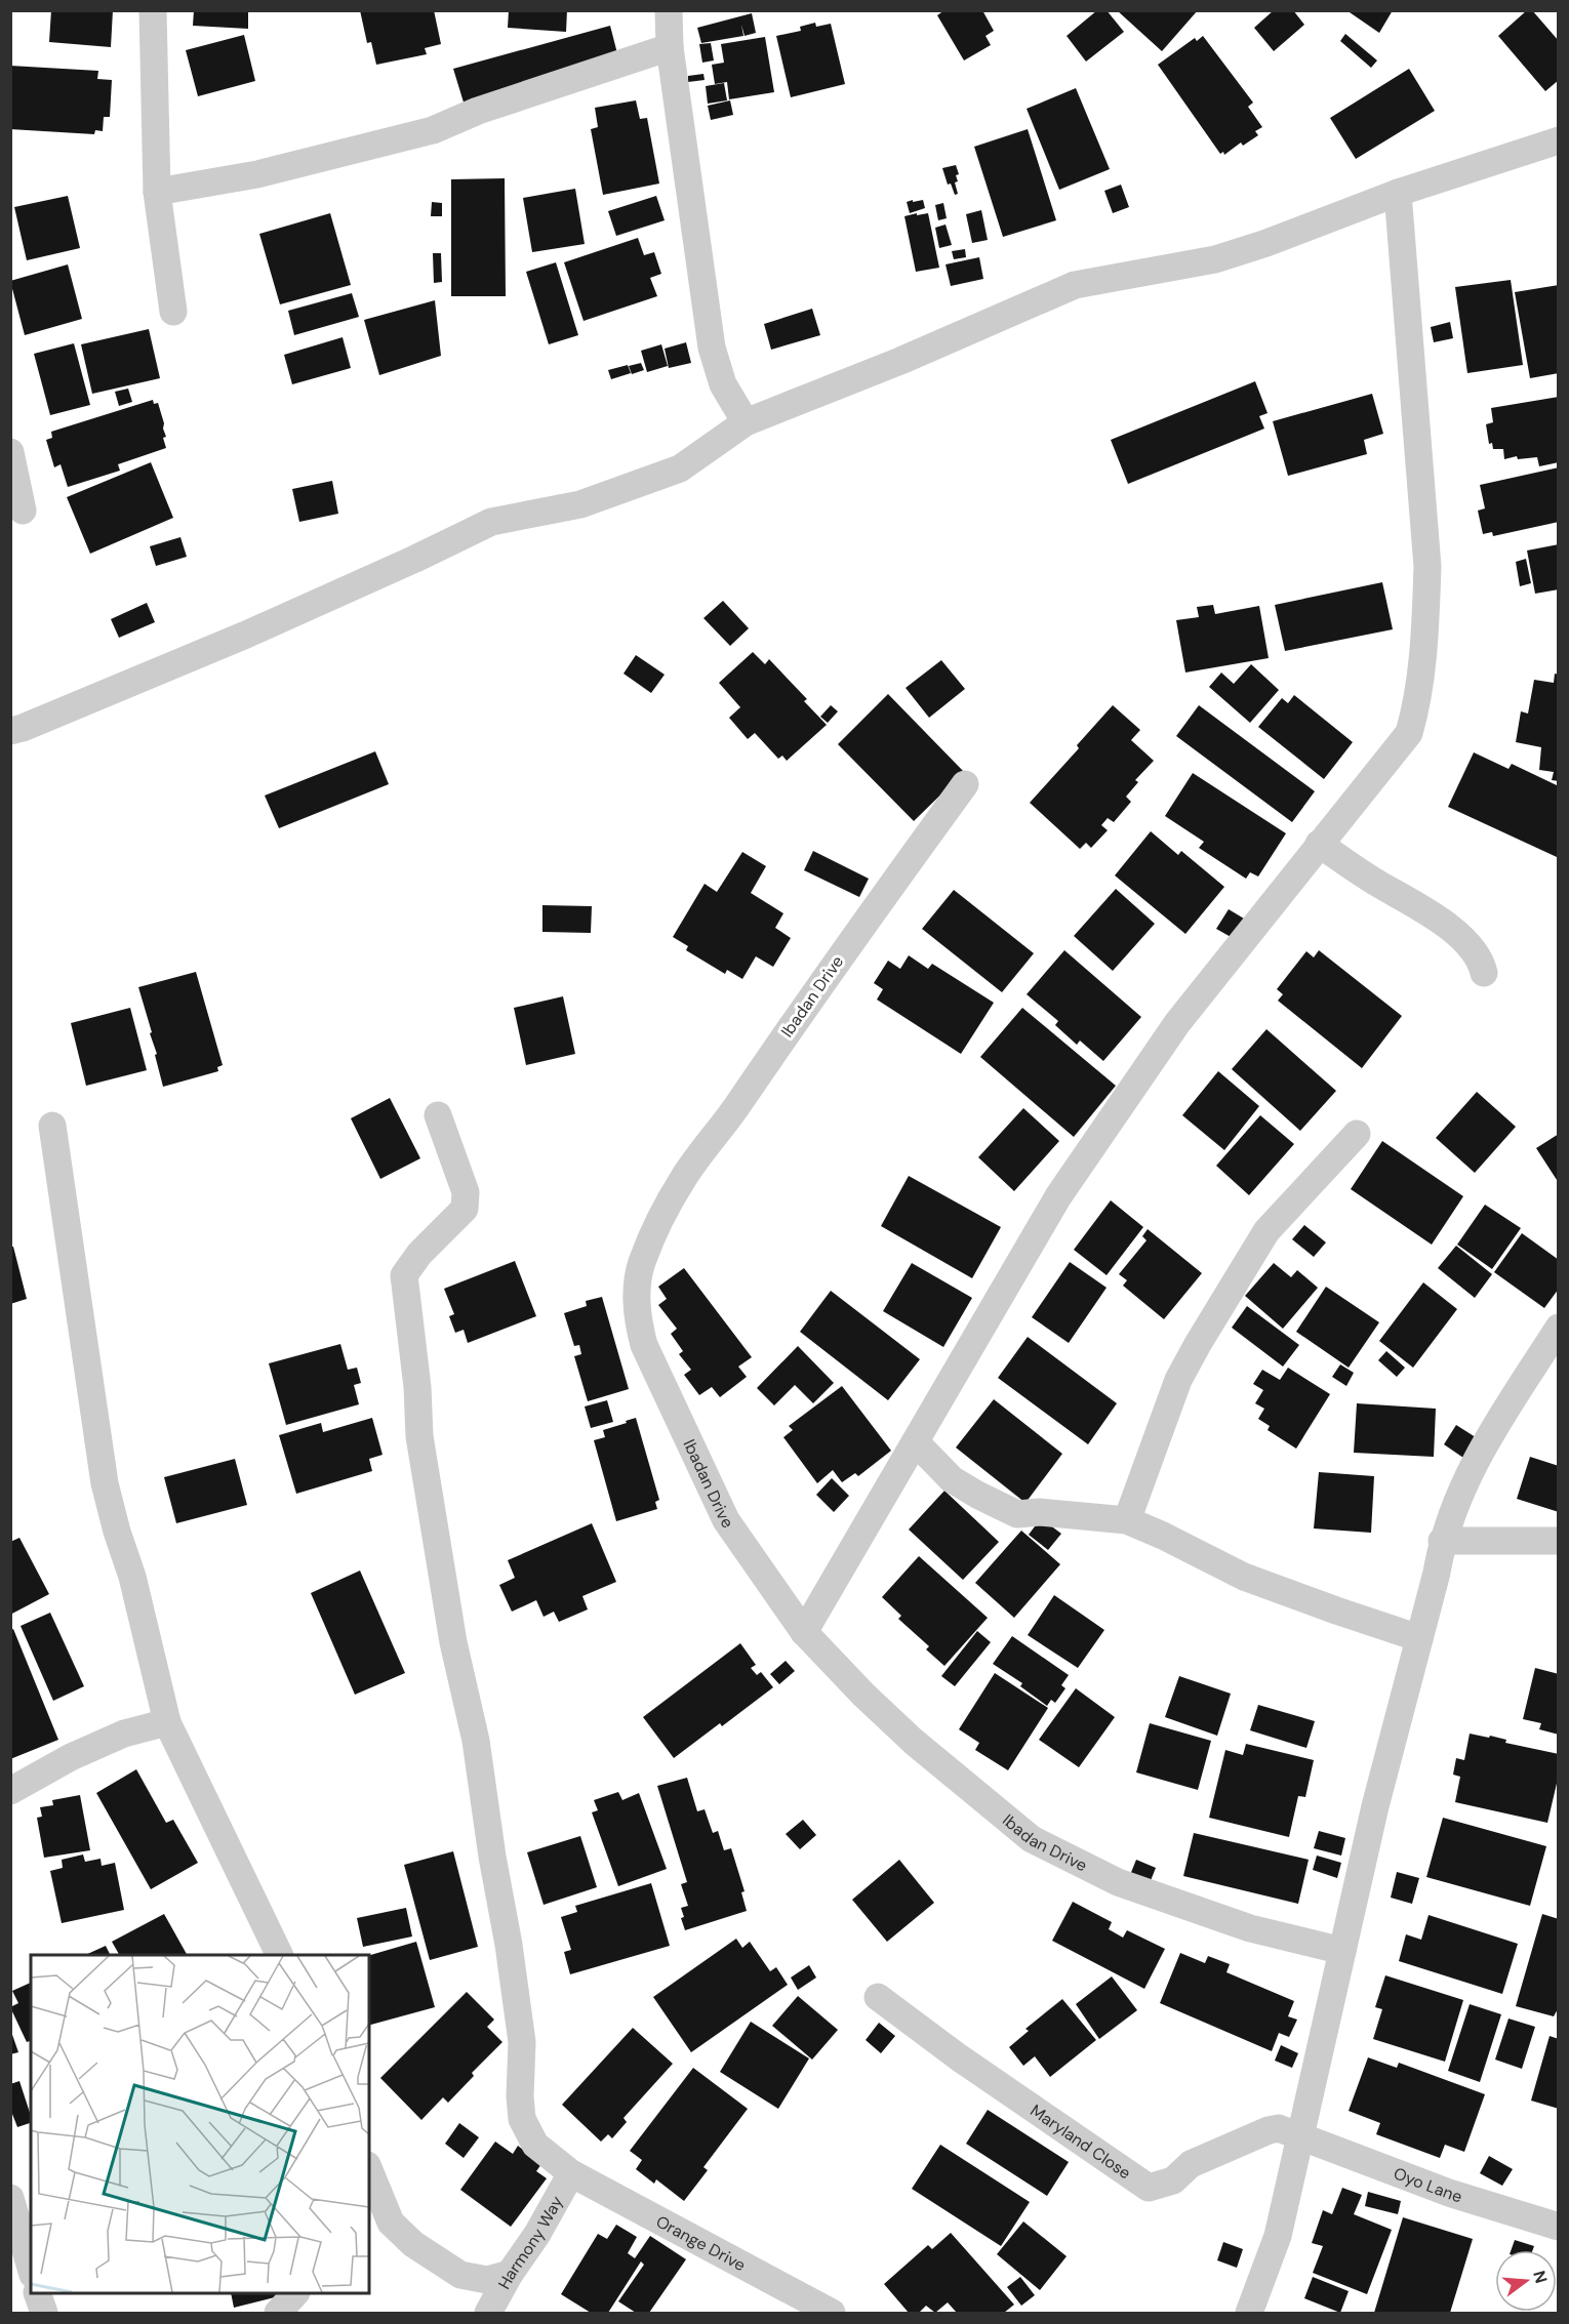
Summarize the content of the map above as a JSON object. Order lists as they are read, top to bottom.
{
  "streets": {
    "street": [
      "Ibadan Drive",
      "Maryland Close",
      "Oyo Lane",
      "Harmony Way",
      "Orange Drive"
    ]
  },
  "crossings": [
    ["Maryland Close", "Oyo Lane"],
    ["Harmony Way", "Orange Drive"]
  ],
  "north": "right"
}
